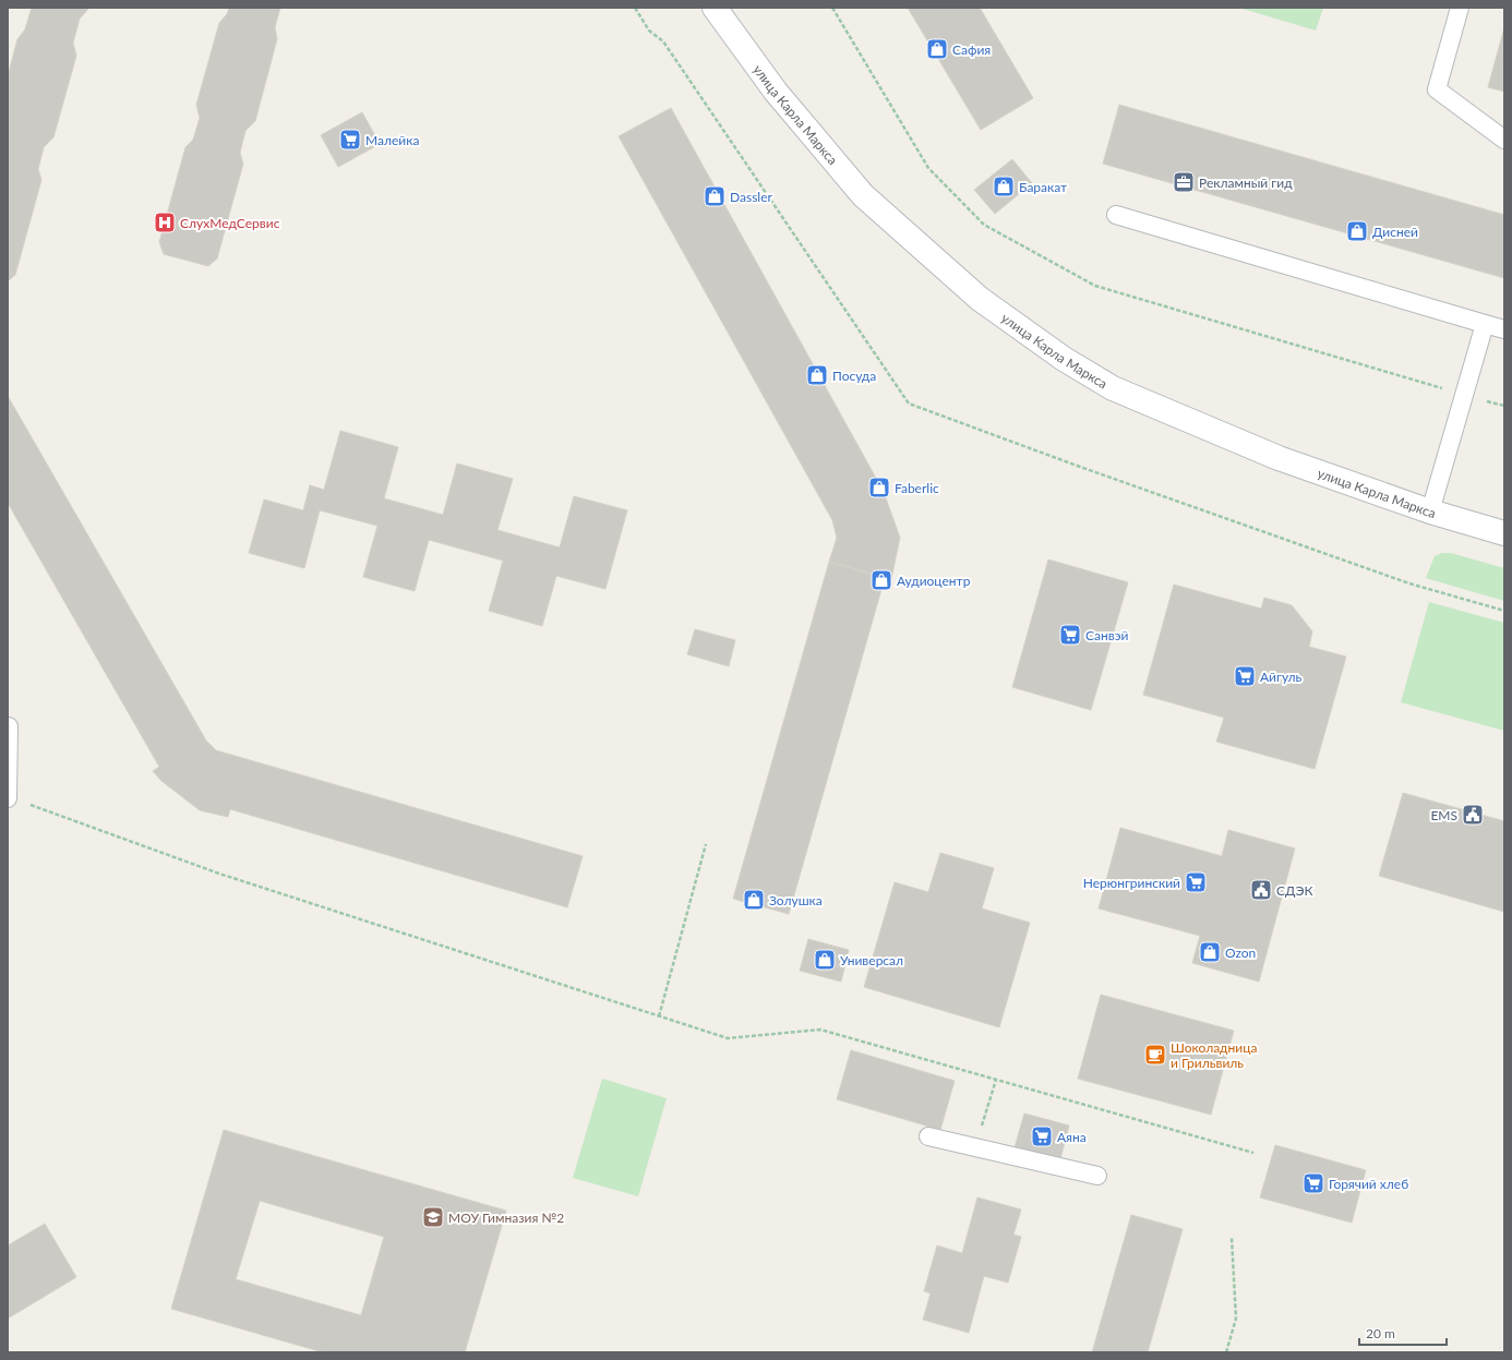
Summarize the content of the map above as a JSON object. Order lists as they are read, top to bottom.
{
  "streets": {
    "street": ["улица Карла Маркса"]
  },
  "places": {
    "shop": [
      "Сафия",
      "Баракат",
      "Dassler",
      "Дисней",
      "Посуда",
      "Faberlic",
      "Аудиоцентр",
      "Золушка",
      "Ozon",
      "Универсал"
    ],
    "supermarket": [
      "Малейка",
      "Санвэй",
      "Айгуль",
      "Нерюнгринский",
      "Аяна",
      "Горячий хлеб"
    ],
    "office": ["Рекламный гид"],
    "hospital": ["СлухМедСервис"],
    "public building": ["EMS", "СДЭК"],
    "cafe": ["Шоколадница и Грильвиль"],
    "school or university": ["МОУ Гимназия №2"]
  },
  "scale_bar": "20 m"
}
